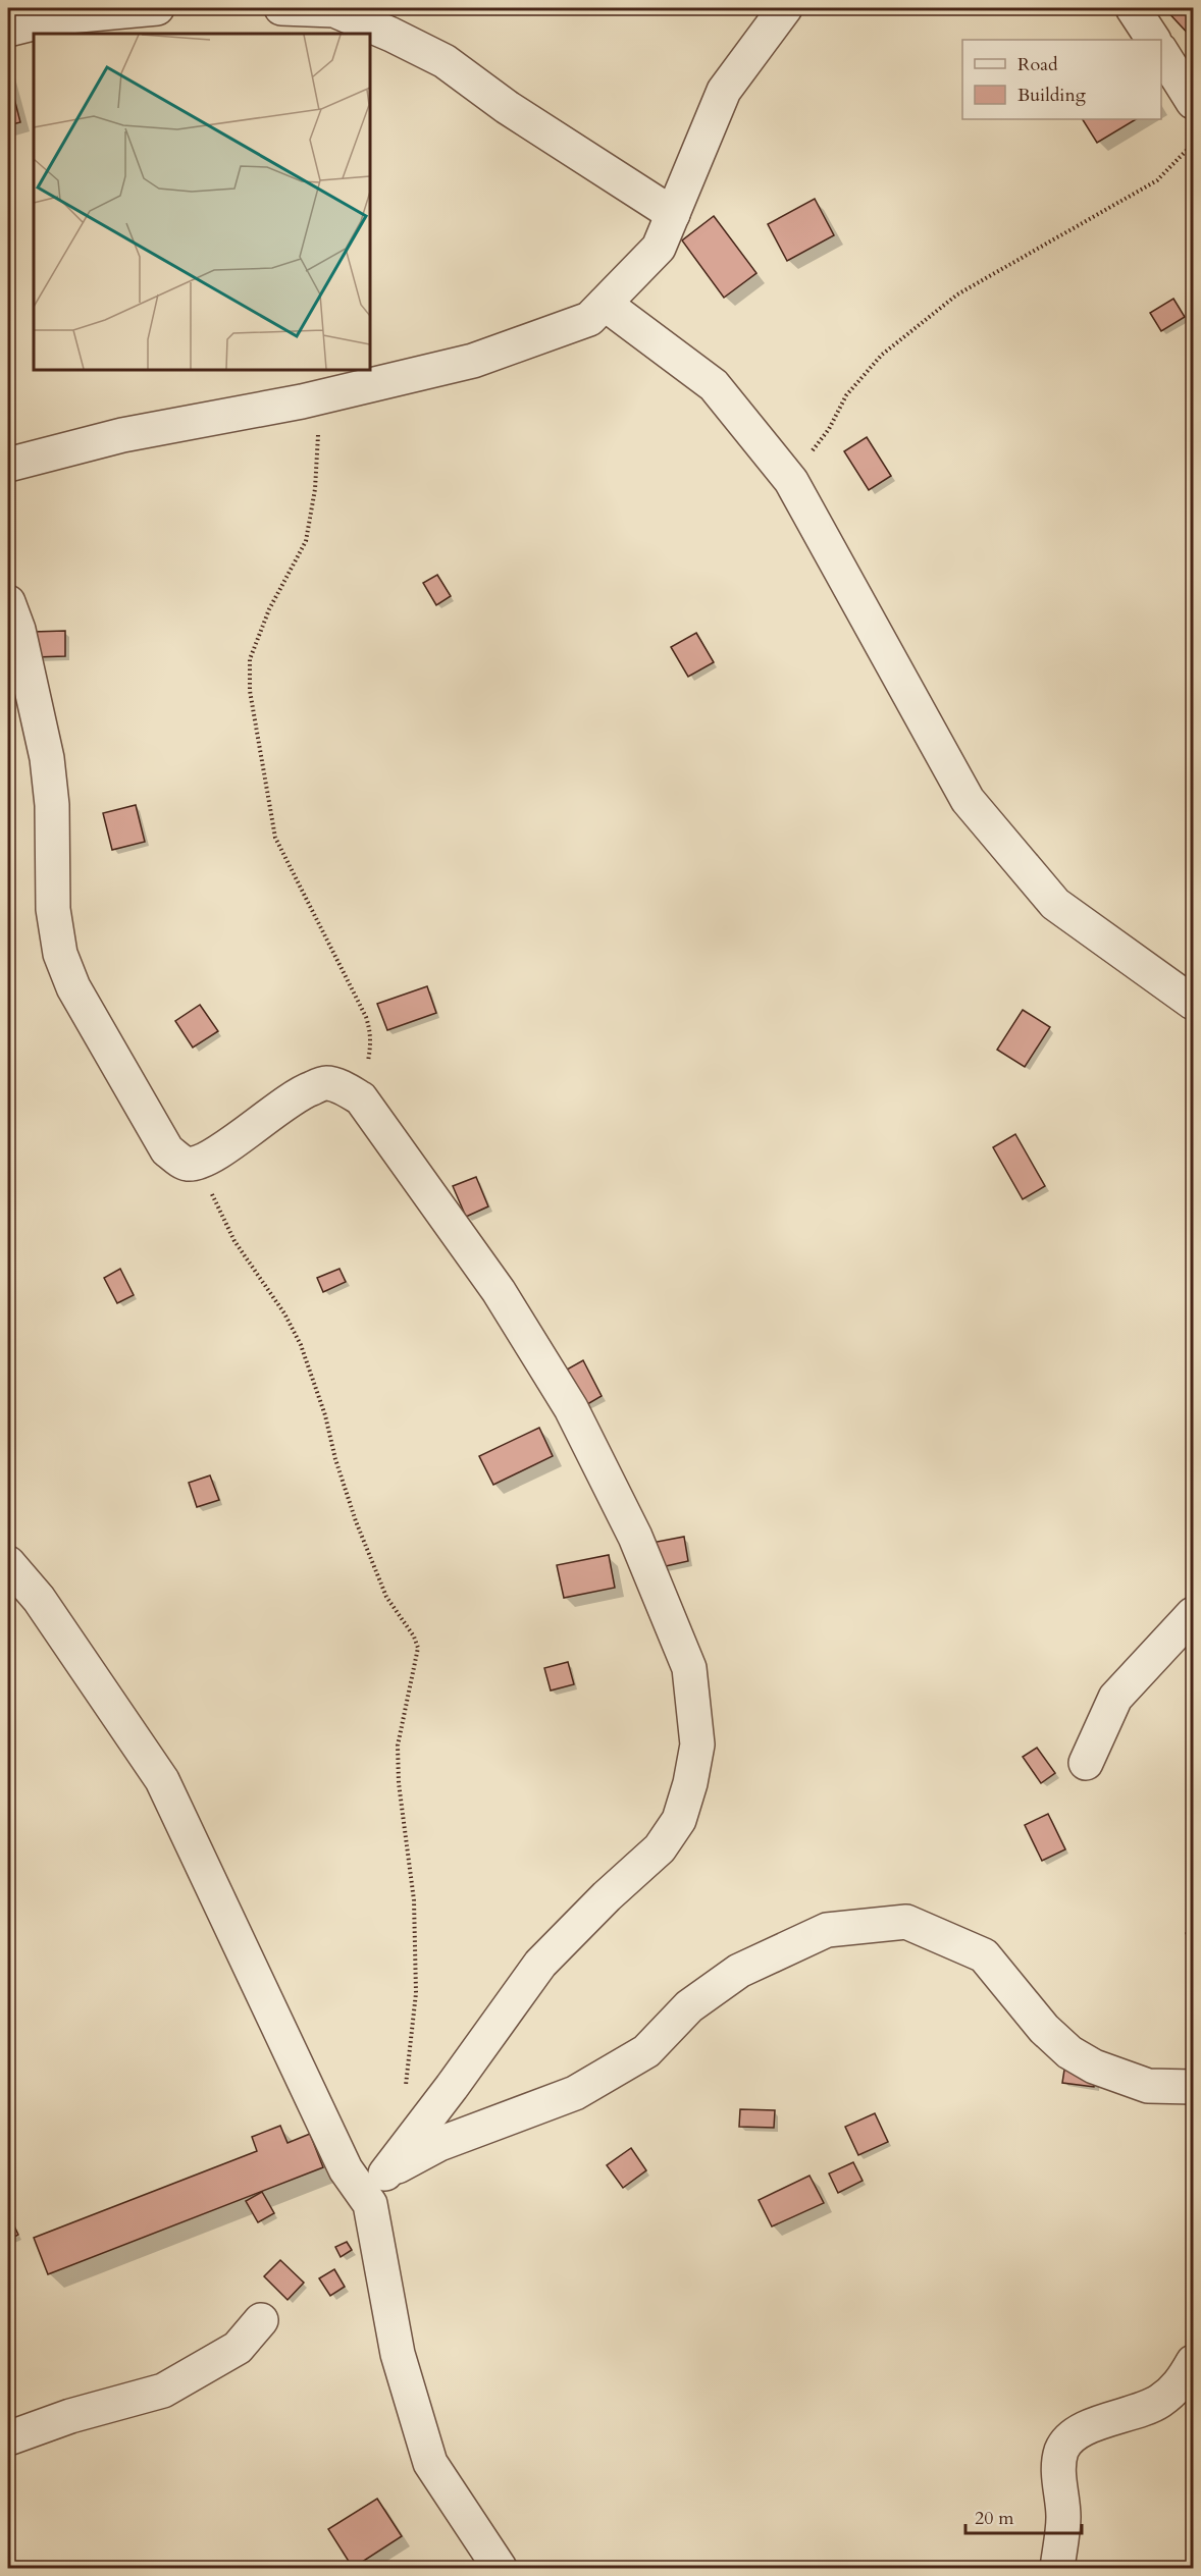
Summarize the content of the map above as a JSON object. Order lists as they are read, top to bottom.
{
  "legend": ["Road", "Building"],
  "scale_bar": "20 m"
}
